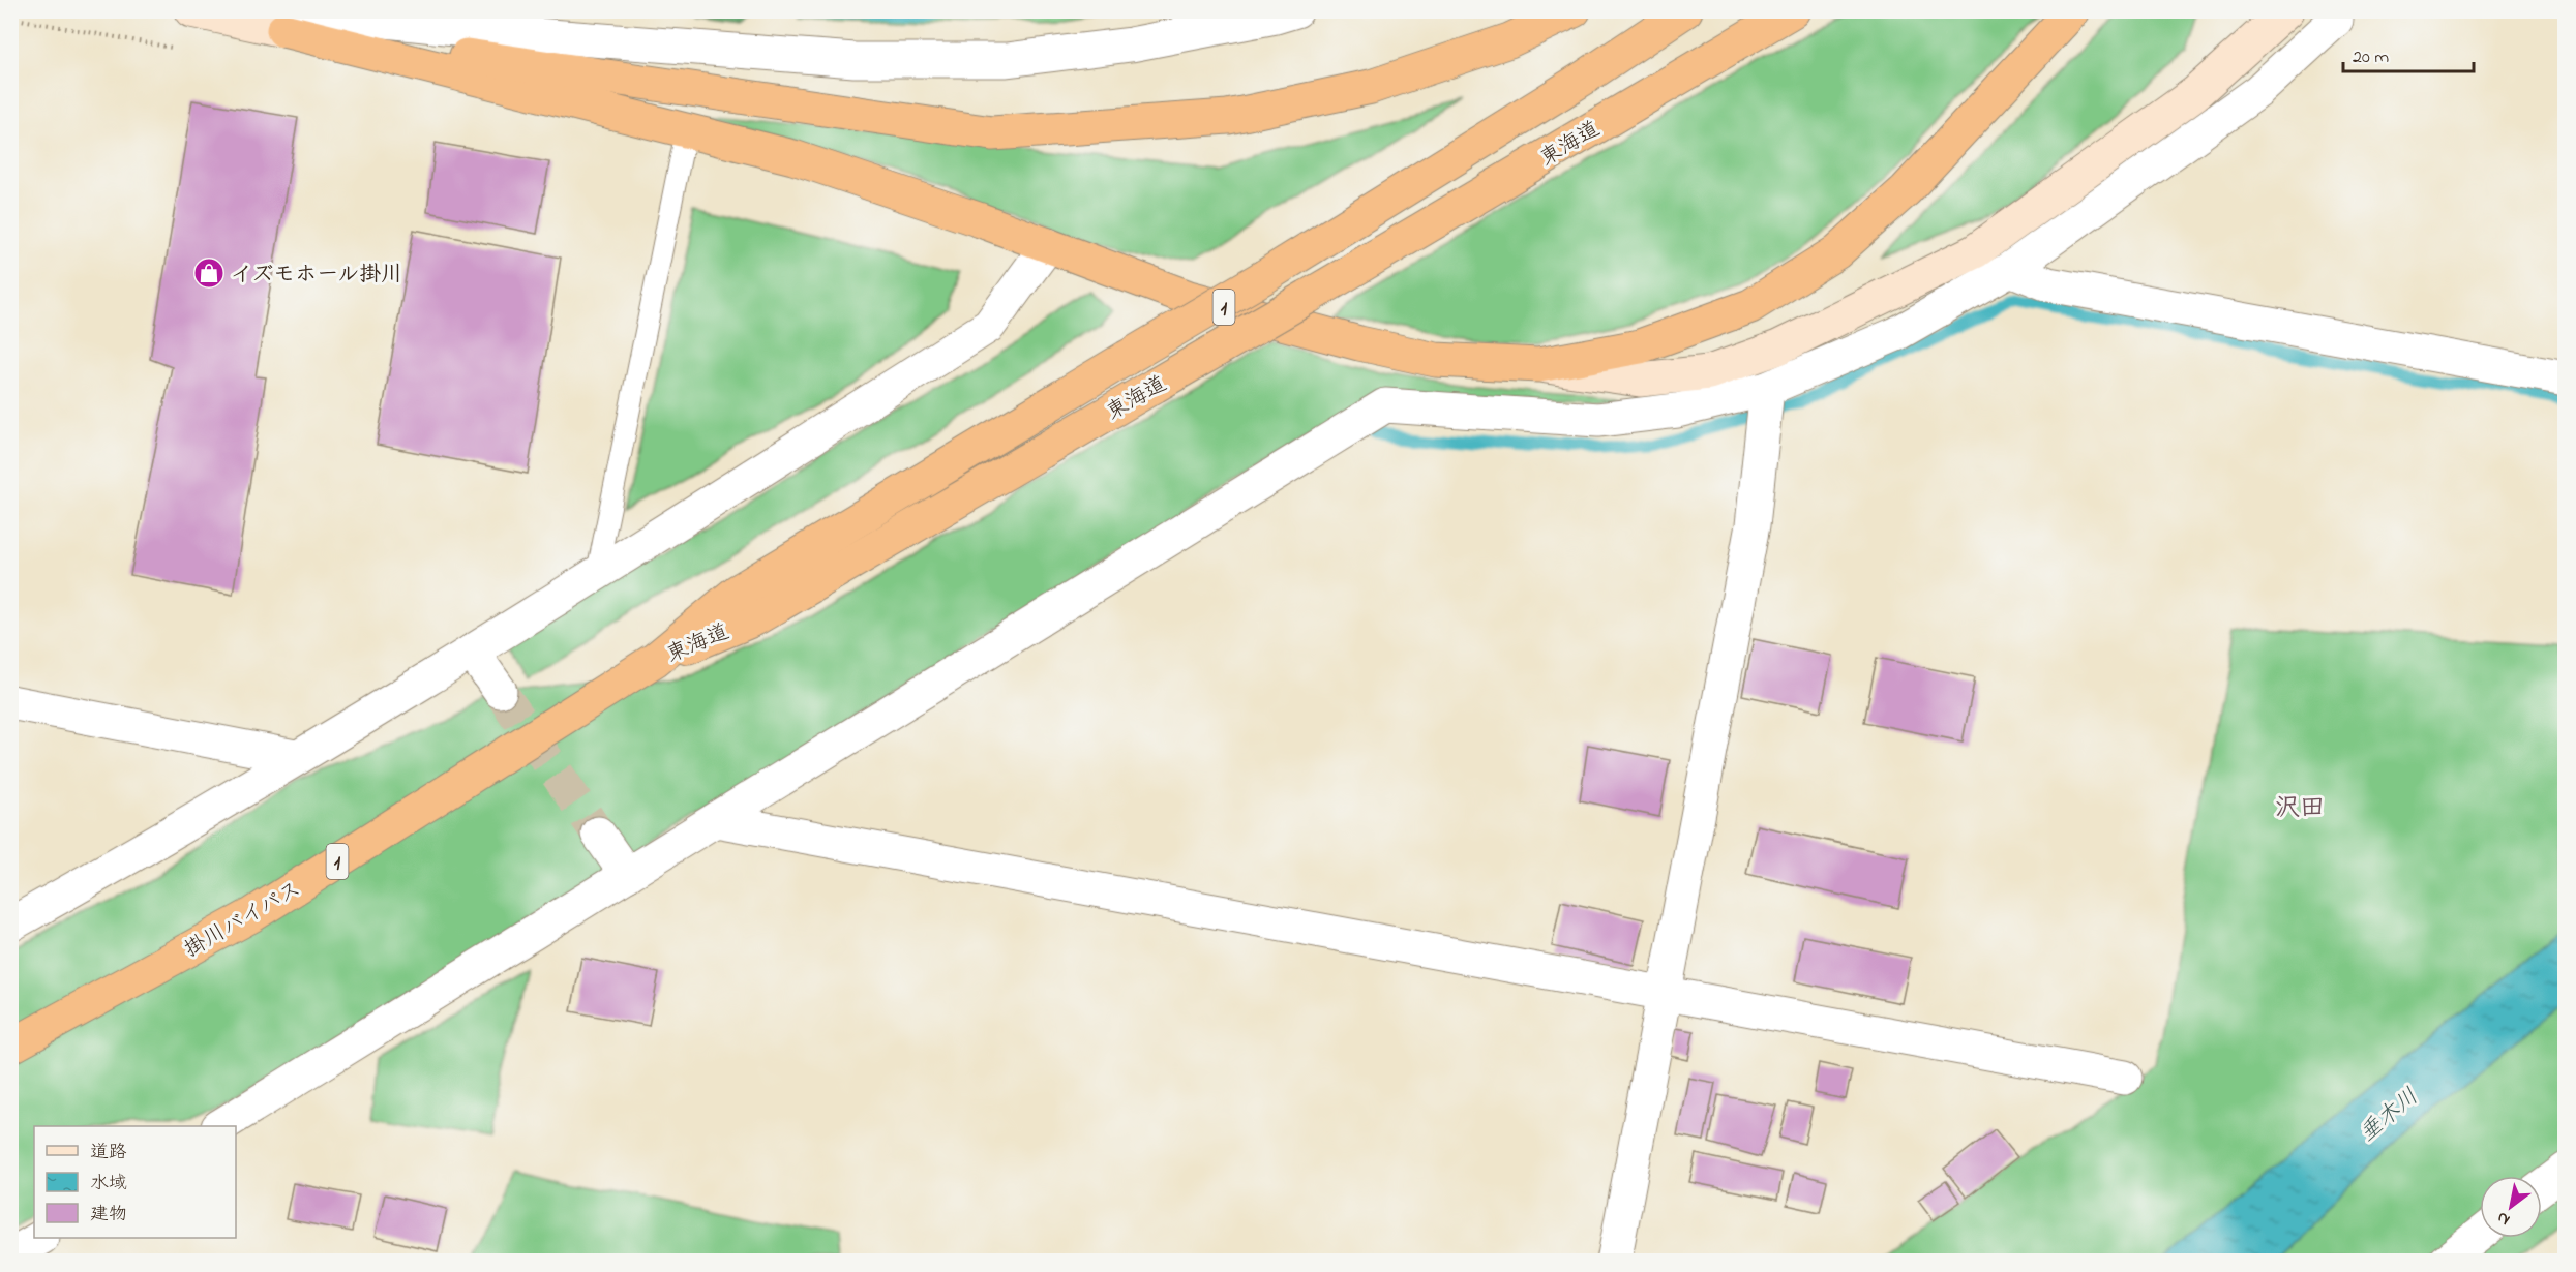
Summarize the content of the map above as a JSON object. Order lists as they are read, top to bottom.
{
  "streets": {
    "highway": ["東海道", "1", "掛川バイパス"]
  },
  "crossings": [
    ["東海道", "掛川バイパス"]
  ],
  "districts": ["沢田"],
  "water": ["垂木川"],
  "places": {
    "shop": ["イズモホール掛川"]
  },
  "legend": ["道路", "水域", "建物"],
  "scale_bar": "20 m",
  "north": "bottom left"
}
